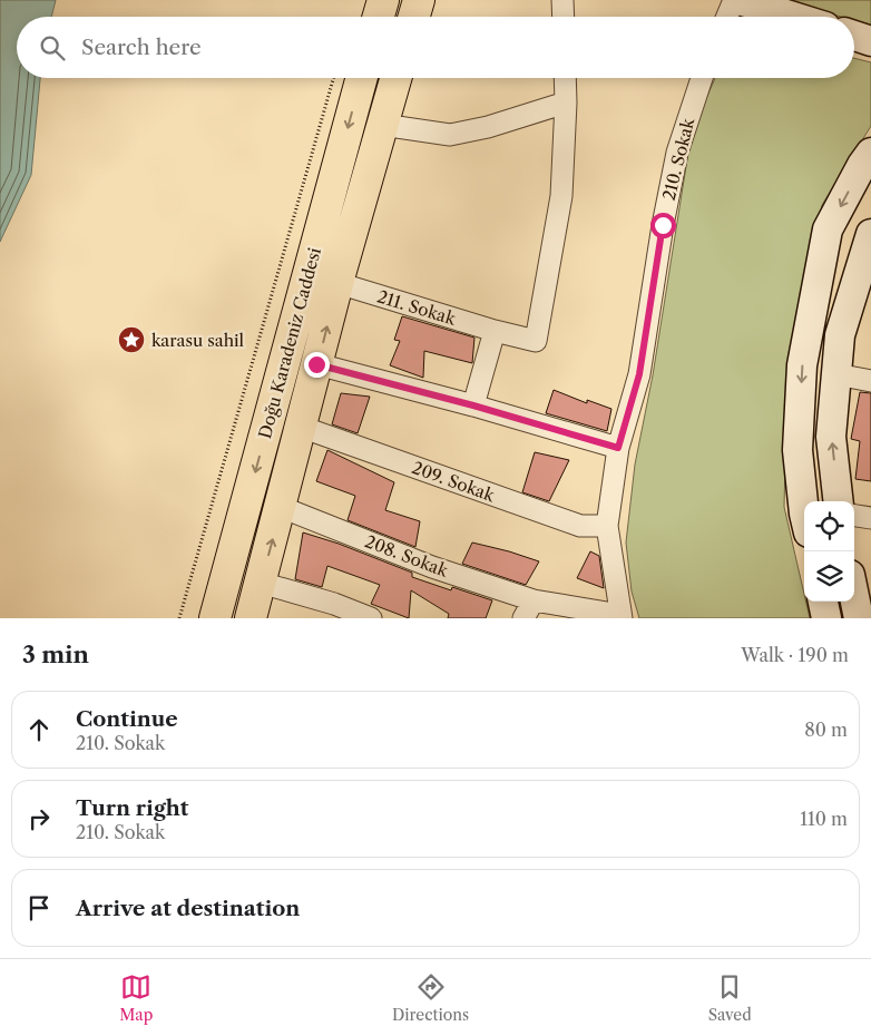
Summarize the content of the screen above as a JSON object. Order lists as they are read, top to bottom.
{
  "streets": {
    "main road": ["Doğu Karadeniz Caddesi"],
    "street": [
      "210. Sokak",
      "211. Sokak",
      "209. Sokak",
      "208. Sokak"
    ]
  },
  "crossings": [
    ["210. Sokak", "209. Sokak"],
    ["210. Sokak", "208. Sokak"],
    ["211. Sokak", "Doğu Karadeniz Caddesi"],
    ["Doğu Karadeniz Caddesi", "209. Sokak"],
    ["Doğu Karadeniz Caddesi", "208. Sokak"]
  ],
  "places": {
    "place": ["karasu sahil"]
  },
  "page": {
    "search": "Search here",
    "heading": ["3 min", "Walk · 190 m"],
    "list": [
      ["Continue", "210. Sokak", "80 m"],
      ["Turn right", "210. Sokak", "110 m"],
      "Arrive at destination"
    ],
    "nav": ["Map", "Directions", "Saved"]
  }
}
